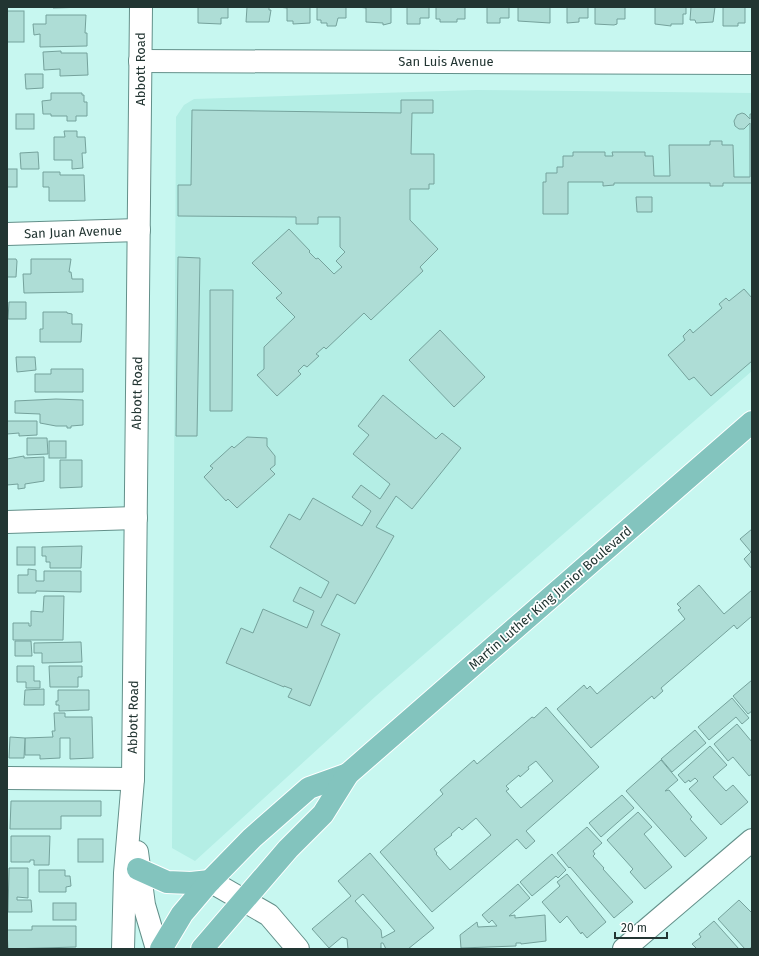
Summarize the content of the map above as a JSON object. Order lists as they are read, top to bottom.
{
  "streets": {
    "main road": ["Martin Luther King Junior Boulevard"],
    "street": ["San Luis Avenue", "Abbott Road", "San Juan Avenue"]
  },
  "crossings": [
    ["San Luis Avenue", "Abbott Road"],
    ["Abbott Road", "San Juan Avenue"]
  ],
  "scale_bar": "20 m"
}
